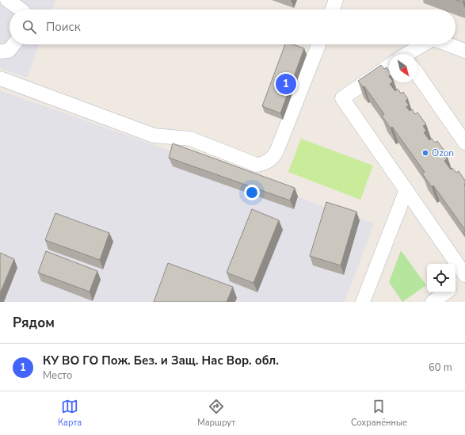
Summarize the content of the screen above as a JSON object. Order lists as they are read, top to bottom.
{
  "places": ["Ozon"],
  "north": "bottom right",
  "page": {
    "search": "Поиск",
    "pins": "1",
    "heading": "Рядом",
    "list": [
      {
        "mark": "1",
        "name": "КУ ВО ГО Пож. Без. и Защ. Нас Вор. обл.",
        "note": "Место",
        "value": "60 m"
      }
    ],
    "nav": ["Карта", "Маршрут", "Сохранённые"]
  }
}
